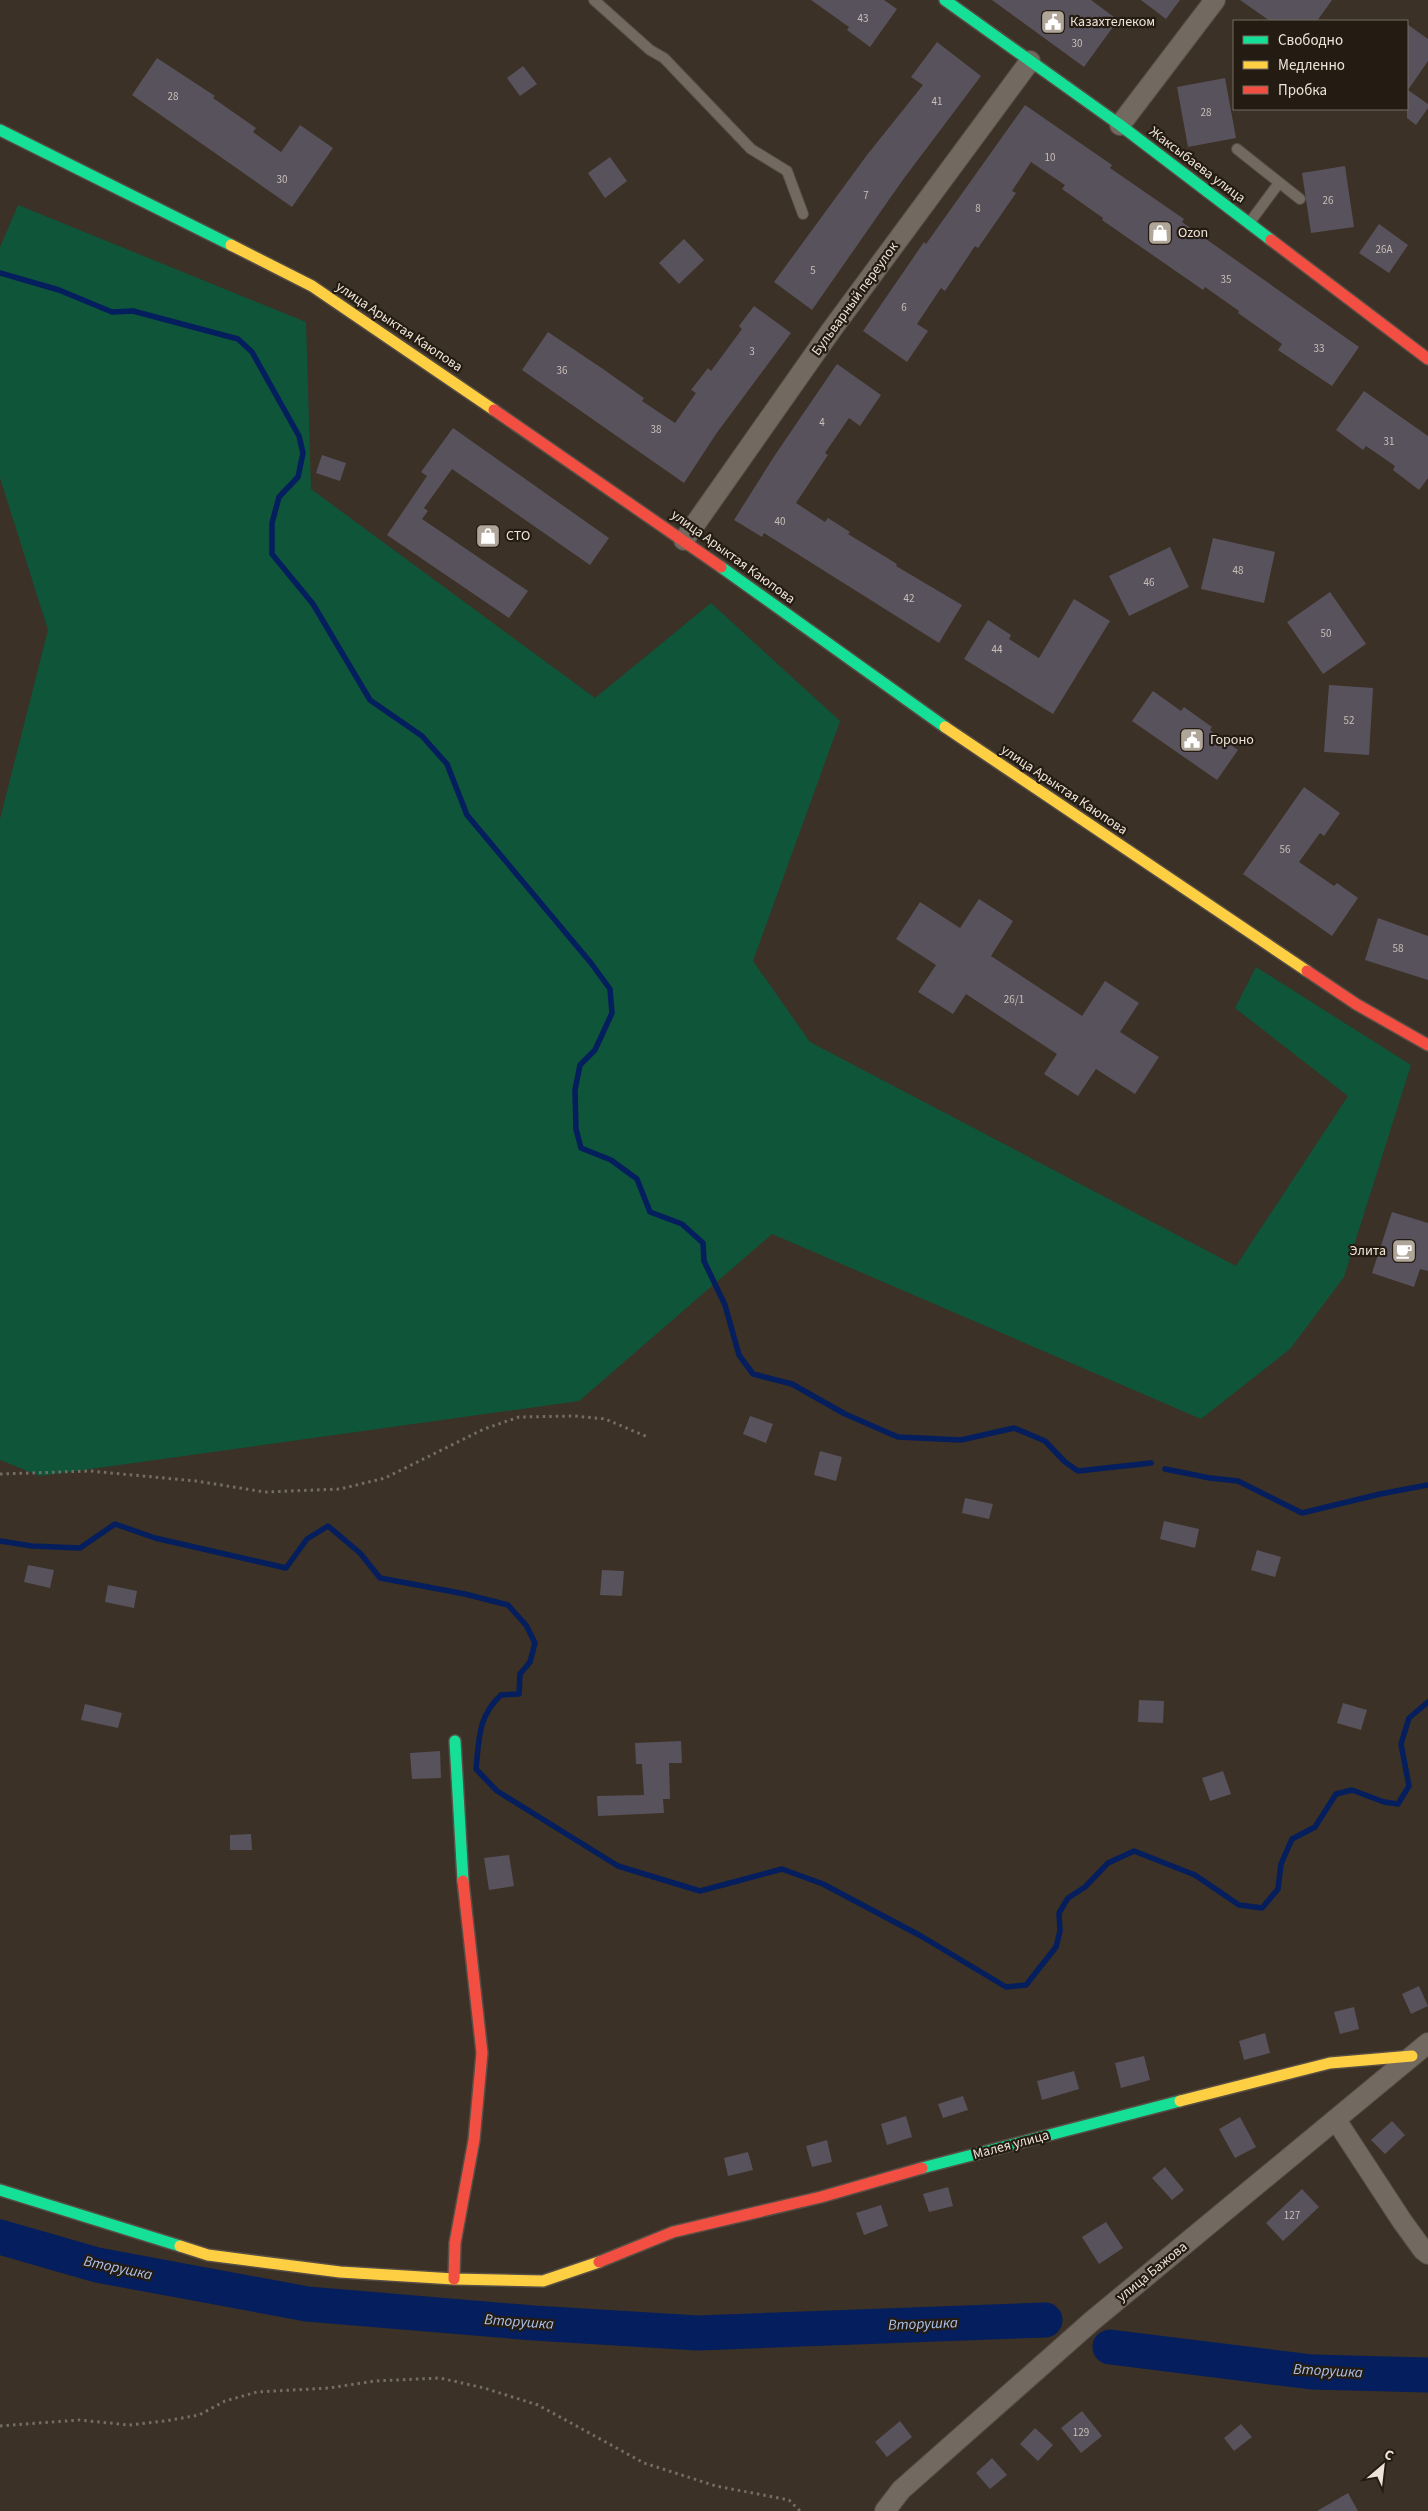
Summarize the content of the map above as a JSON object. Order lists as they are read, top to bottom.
{
  "streets": {
    "street": [
      "Жаксыбаева улица",
      "Бульварный переулок",
      "улица Арыктая Каюпова",
      "Малея улица",
      "улица Бажова"
    ]
  },
  "crossings": [
    ["Жаксыбаева улица", "Бульварный переулок"],
    ["Бульварный переулок", "улица Арыктая Каюпова"],
    ["Малея улица", "улица Бажова"]
  ],
  "water": ["Вторушка"],
  "places": {
    "public building": ["Казахтелеком", "Гороно"],
    "shop": ["Ozon", "СТО"],
    "cafe": ["Элита"]
  },
  "house_numbers": [
    "43",
    "30",
    "28",
    "41",
    "28",
    "10",
    "30",
    "7",
    "26",
    "8",
    "26А",
    "5",
    "35",
    "6",
    "33",
    "3",
    "36",
    "4",
    "38",
    "31",
    "40",
    "48",
    "46",
    "42",
    "50",
    "44",
    "52",
    "56",
    "58",
    "26/1",
    "127",
    "129"
  ],
  "legend": ["Свободно", "Медленно", "Пробка"],
  "north": "top right"
}
